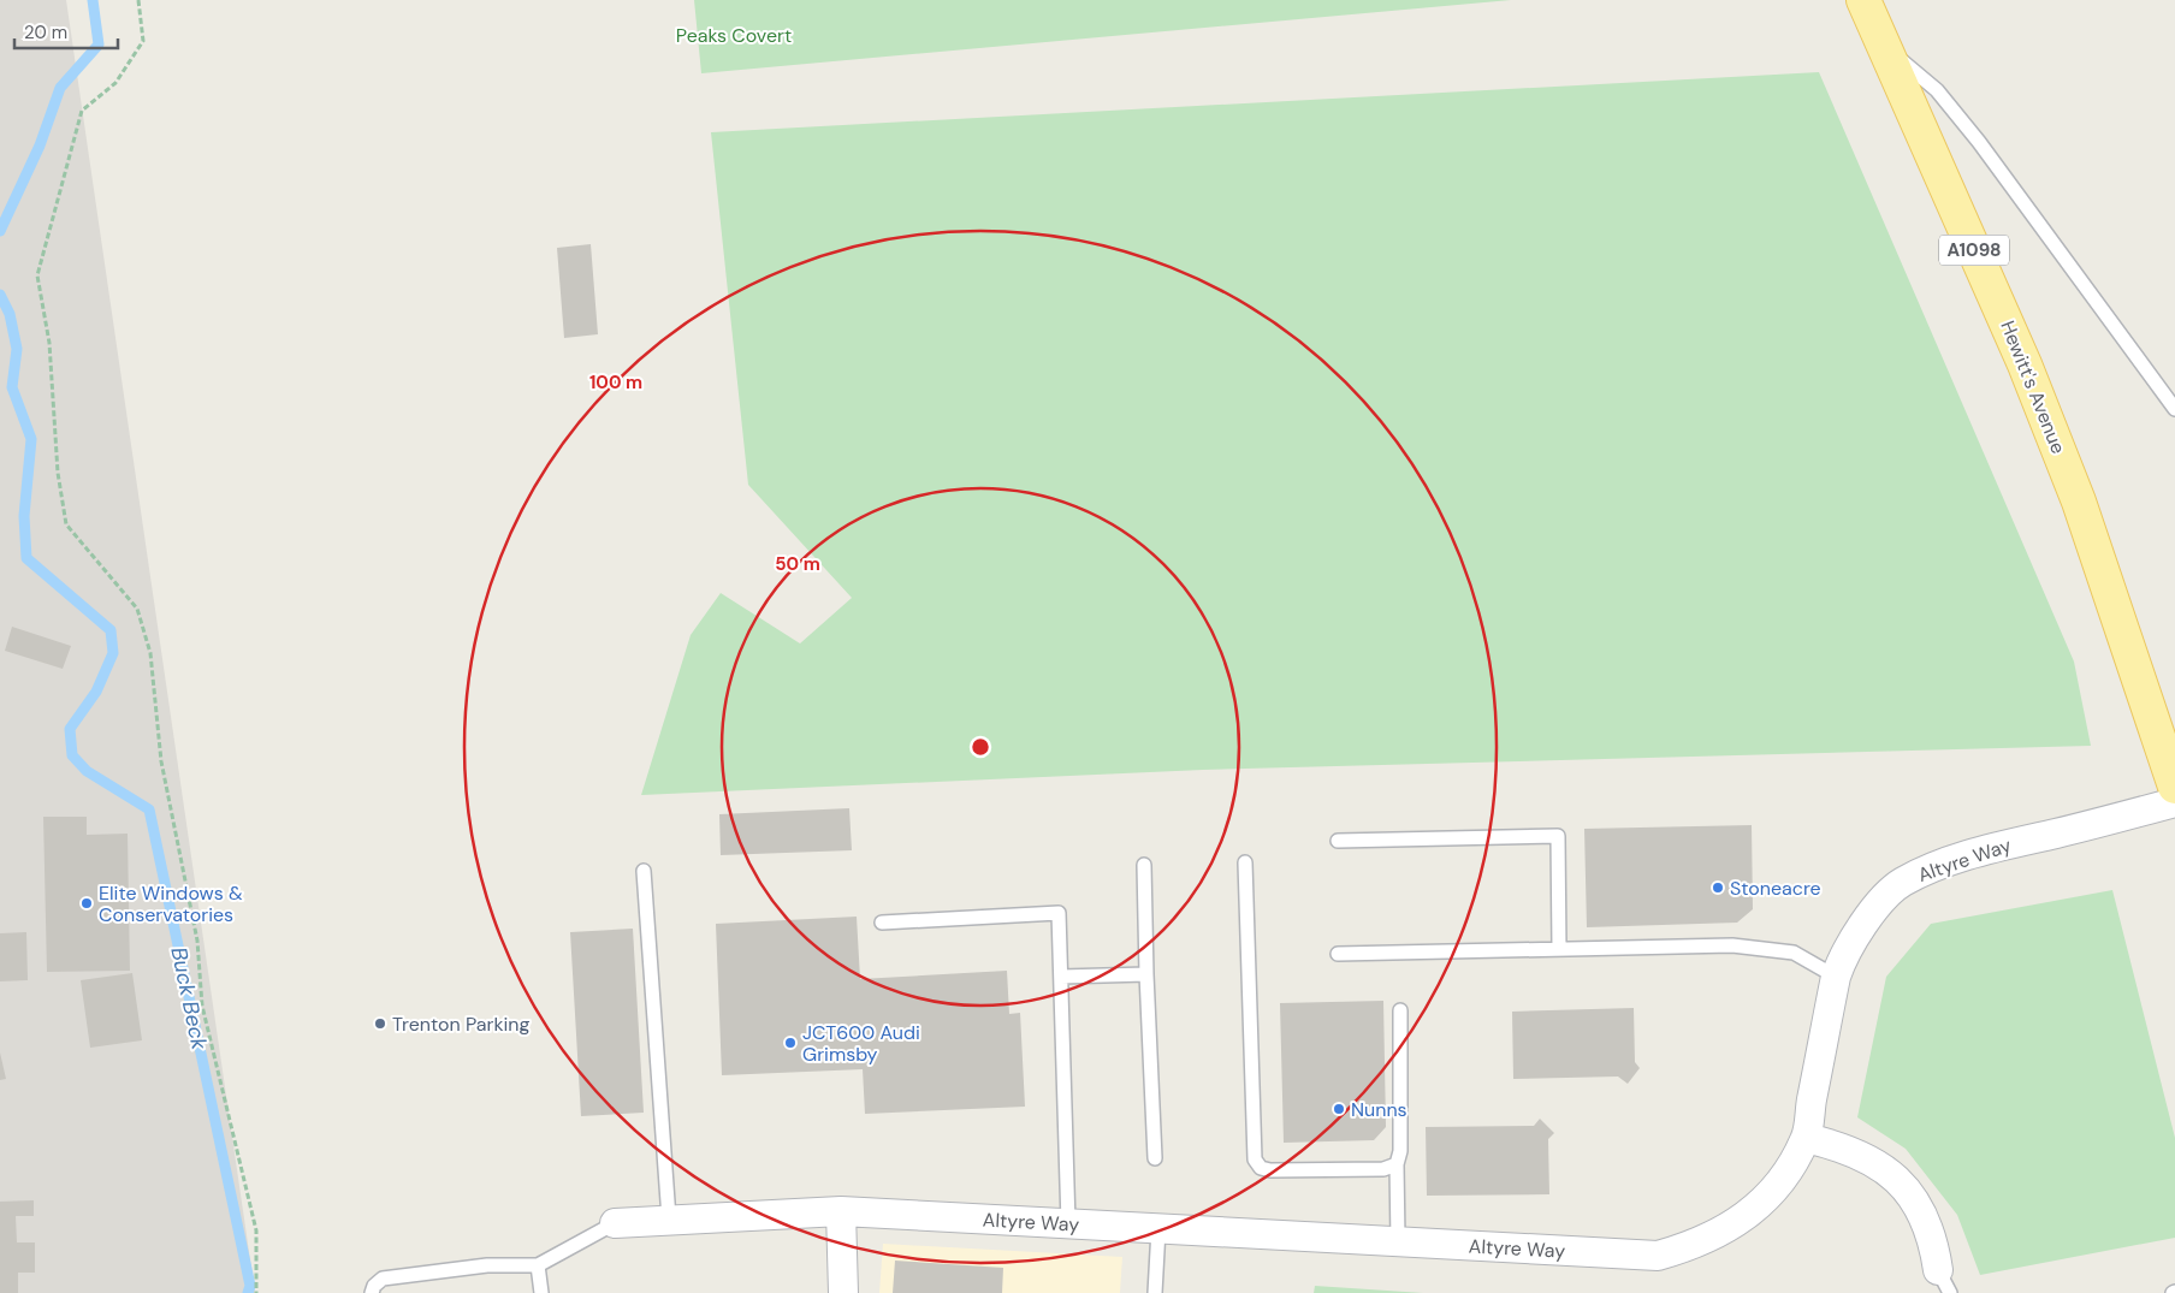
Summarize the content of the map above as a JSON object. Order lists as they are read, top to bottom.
{
  "streets": {
    "main road": ["A1098", "Hewitt's Avenue"],
    "street": ["Altyre Way"]
  },
  "water": ["Buck Beck"],
  "parks": ["Peaks Covert"],
  "places": [
    "Stoneacre",
    "Elite Windows & Conservatories",
    "Trenton Parking",
    "JCT600 Audi Grimsby",
    "Nunns"
  ],
  "scale_bar": "20 m",
  "rings": ["100 m", "50 m"]
}
